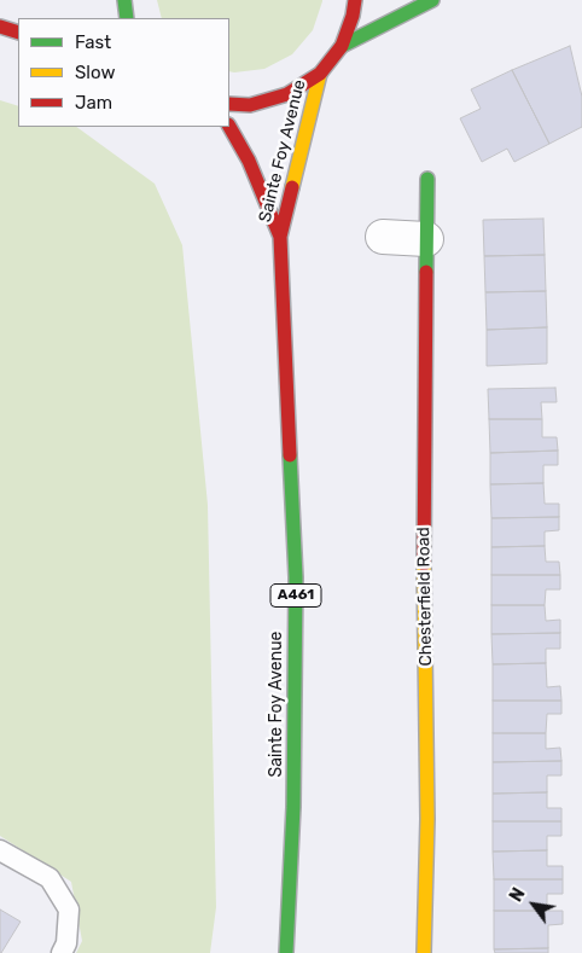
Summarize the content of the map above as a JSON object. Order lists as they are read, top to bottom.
{
  "streets": {
    "main road": ["Sainte Foy Avenue", "A461", "Chesterfield Road"]
  },
  "legend": ["Fast", "Slow", "Jam"],
  "north": "top left"
}
